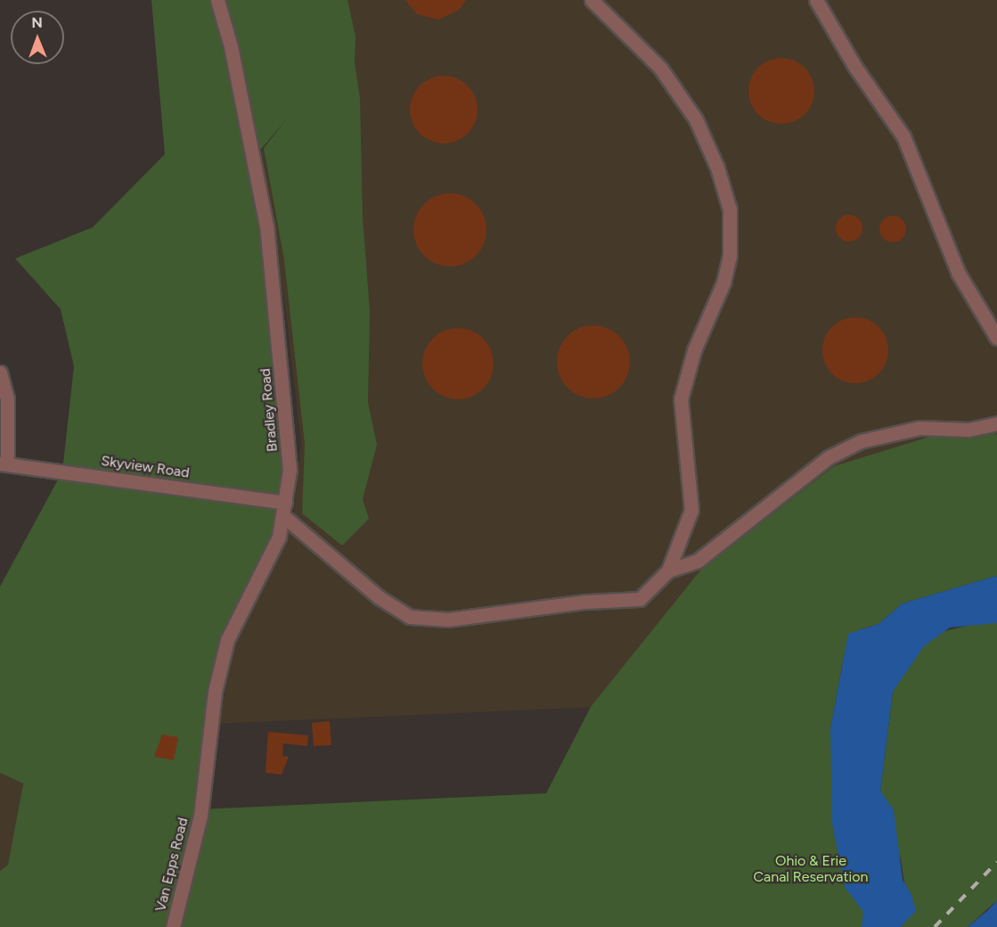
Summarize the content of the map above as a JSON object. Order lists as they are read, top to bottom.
{
  "streets": {
    "street": ["Bradley Road", "Skyview Road", "Van Epps Road"]
  },
  "crossings": [
    ["Bradley Road", "Skyview Road"],
    ["Bradley Road", "Van Epps Road"]
  ],
  "parks": ["Ohio & Erie Canal Reservation"],
  "north": "top"
}
